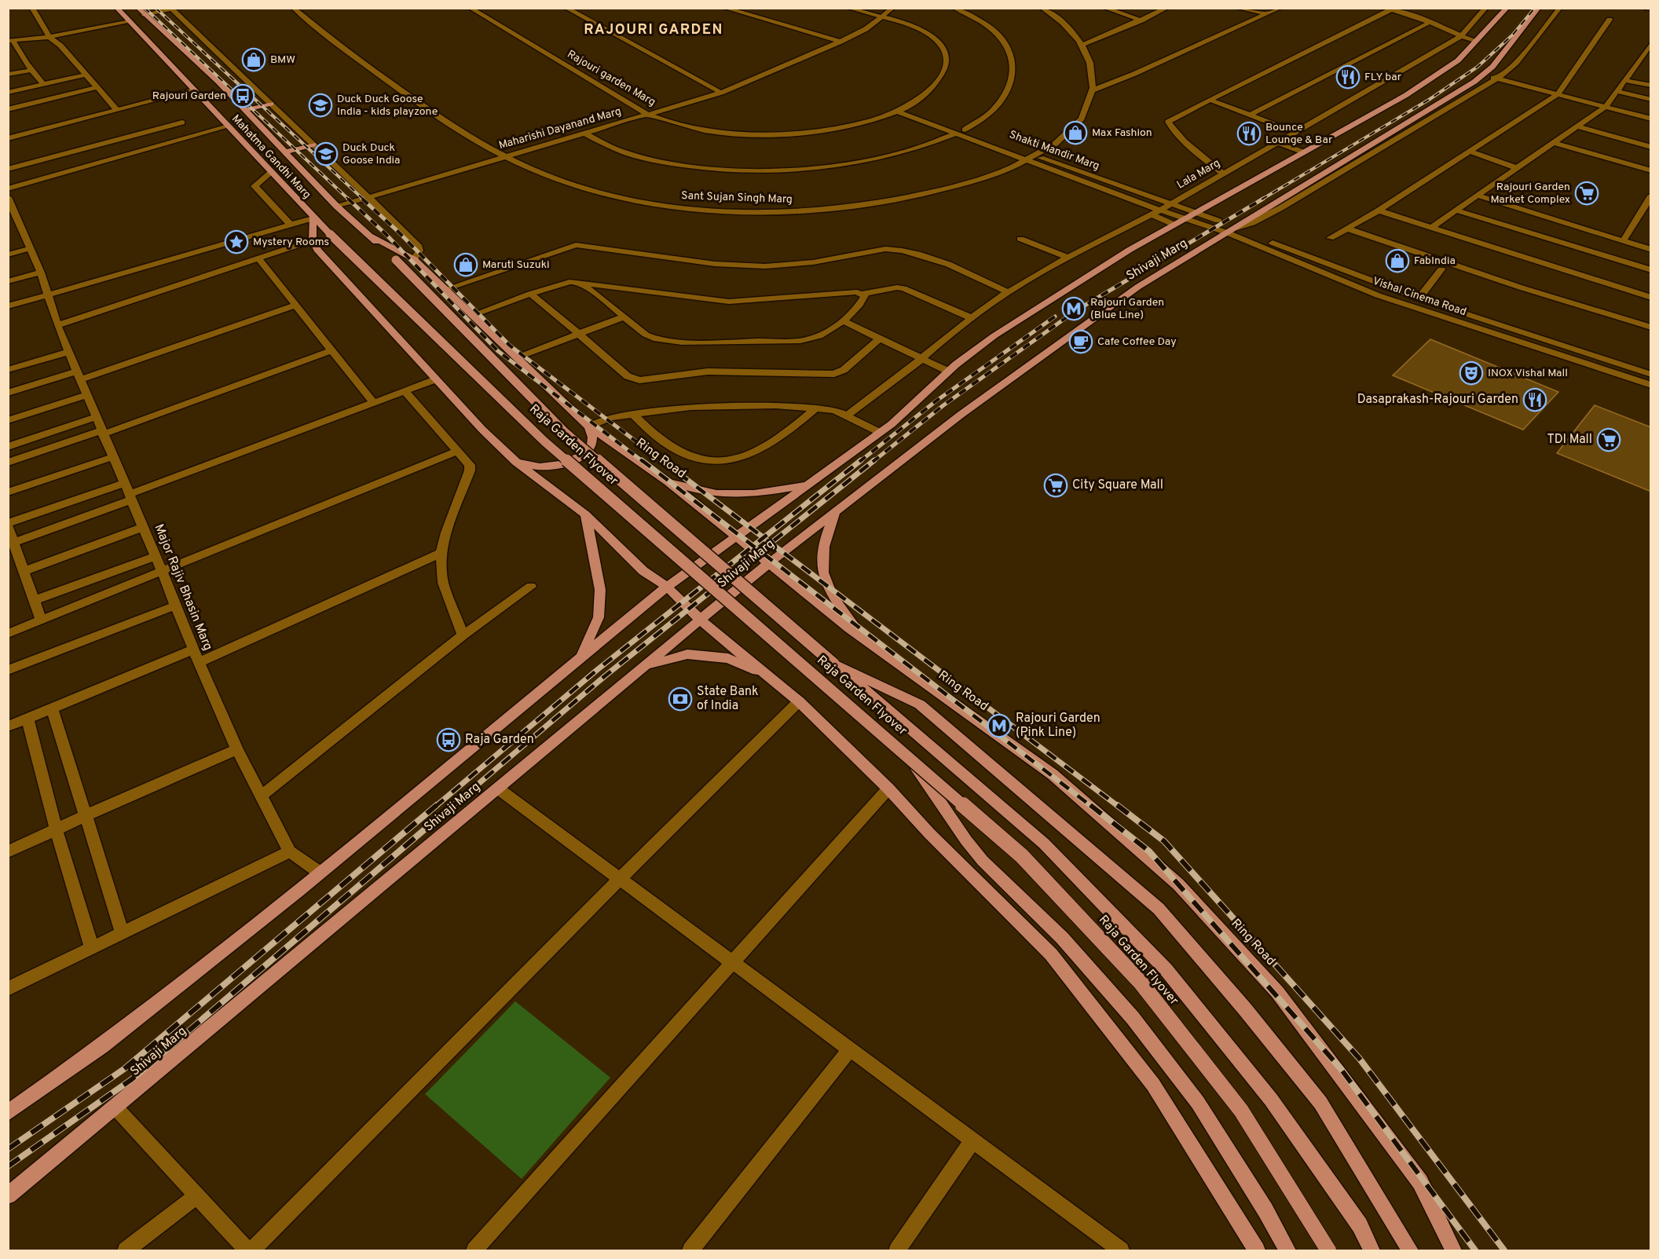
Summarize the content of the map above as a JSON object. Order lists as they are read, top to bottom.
{
  "streets": {
    "main road": [
      "Mahatma Gandhi Marg",
      "Shivaji Marg",
      "Raja Garden Flyover",
      "Ring Road"
    ],
    "street": [
      "Rajouri garden Marg",
      "Maharishi Dayanand Marg",
      "Shakti Mandir Marg",
      "Lala Marg",
      "Sant Sujan Singh Marg",
      "Vishal Cinema Road",
      "Major Rajiv Bhasin Marg"
    ]
  },
  "crossings": [
    ["Rajouri garden Marg", "Maharishi Dayanand Marg"],
    ["Rajouri garden Marg", "Shakti Mandir Marg"],
    ["Maharishi Dayanand Marg", "Mahatma Gandhi Marg"],
    ["Maharishi Dayanand Marg", "Sant Sujan Singh Marg"],
    ["Shakti Mandir Marg", "Lala Marg"],
    ["Shakti Mandir Marg", "Sant Sujan Singh Marg"],
    ["Shakti Mandir Marg", "Shivaji Marg"],
    ["Shakti Mandir Marg", "Vishal Cinema Road"],
    ["Mahatma Gandhi Marg", "Raja Garden Flyover"],
    ["Mahatma Gandhi Marg", "Ring Road"],
    ["Shivaji Marg", "Vishal Cinema Road"],
    ["Shivaji Marg", "Ring Road"],
    ["Shivaji Marg", "Major Rajiv Bhasin Marg"],
    ["Raja Garden Flyover", "Ring Road"]
  ],
  "districts": ["RAJOURI GARDEN"],
  "places": {
    "shop": [
      "BMW",
      "Max Fashion",
      "FabIndia",
      "Maruti Suzuki"
    ],
    "restaurant": ["FLY bar", "Bounce Lounge & Bar", "Dasaprakash-Rajouri Garden"],
    "bus stop": ["Rajouri Garden", "Raja Garden"],
    "school or university": ["Duck Duck Goose India - kids playzone", "Duck Duck Goose India"],
    "supermarket": ["Rajouri Garden Market Complex", "TDI Mall", "City Square Mall"],
    "place": ["Mystery Rooms"],
    "metro station": ["Rajouri Garden (Blue Line)", "Rajouri Garden (Pink Line)"],
    "cafe": ["Cafe Coffee Day"],
    "theatre": ["INOX Vishal Mall"],
    "bank": ["State Bank of India"]
  }
}
